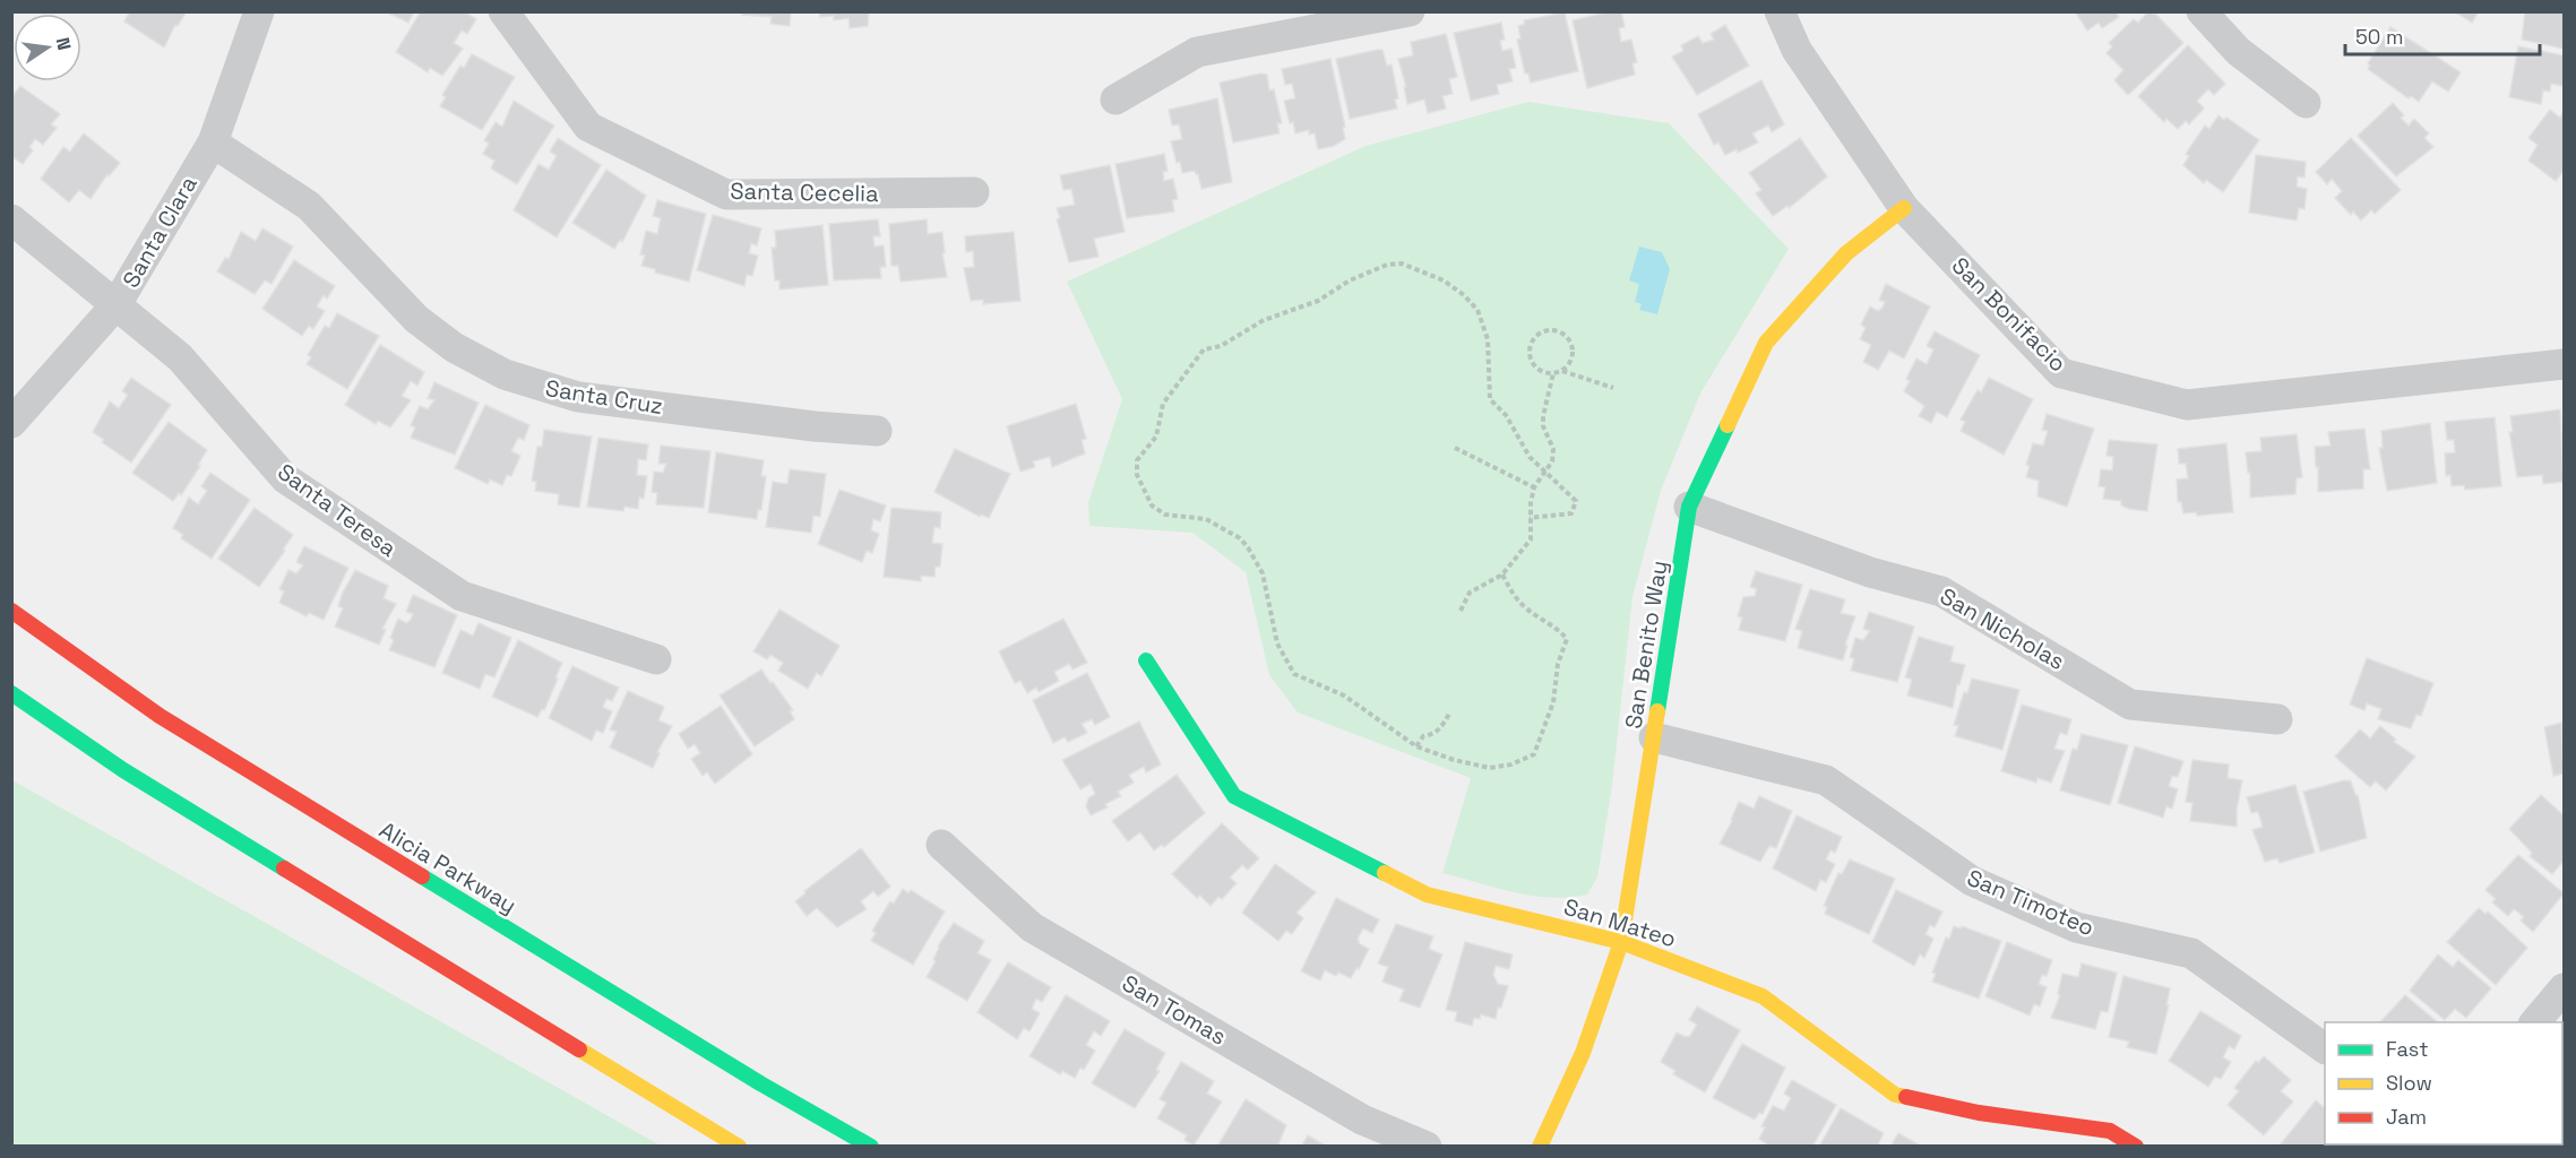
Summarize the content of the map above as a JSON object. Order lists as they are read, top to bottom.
{
  "streets": {
    "street": [
      "Santa Cecelia",
      "Santa Clara",
      "San Bonifacio",
      "Santa Cruz",
      "Santa Teresa",
      "San Nicholas",
      "San Benito Way",
      "Alicia Parkway",
      "San Timoteo",
      "San Mateo",
      "San Tomas"
    ]
  },
  "crossings": [
    ["Santa Clara", "Santa Cruz"],
    ["Santa Clara", "Santa Teresa"],
    ["San Bonifacio", "San Benito Way"],
    ["San Nicholas", "San Benito Way"],
    ["San Benito Way", "San Timoteo"],
    ["San Benito Way", "San Mateo"]
  ],
  "legend": ["Fast", "Slow", "Jam"],
  "scale_bar": "50 m",
  "north": "right"
}
